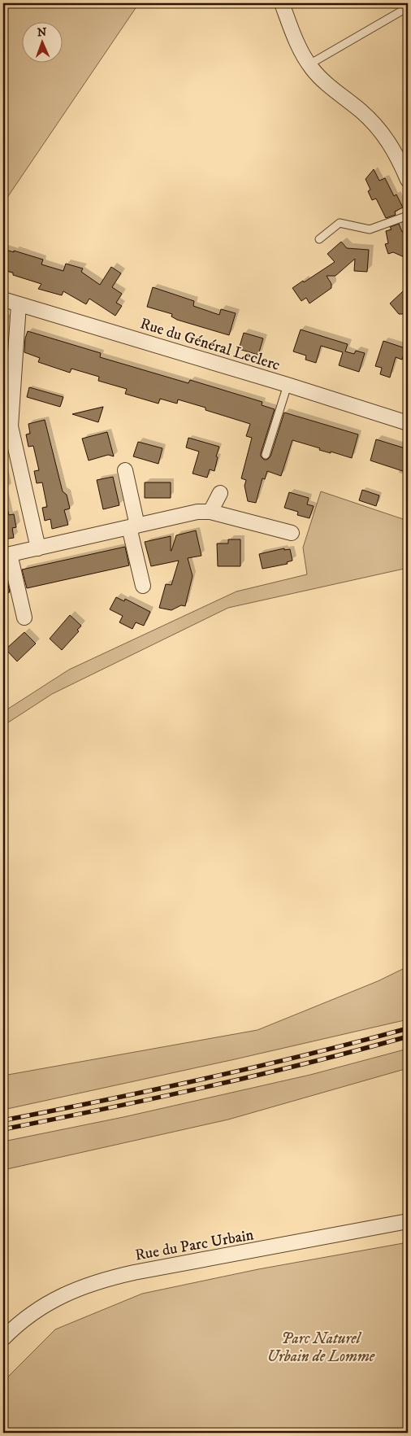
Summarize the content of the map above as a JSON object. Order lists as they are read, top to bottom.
{
  "streets": {
    "street": ["Rue du Général Leclerc", "Rue du Parc Urbain"]
  },
  "parks": ["Parc Naturel Urbain de Lomme"],
  "north": "top"
}
